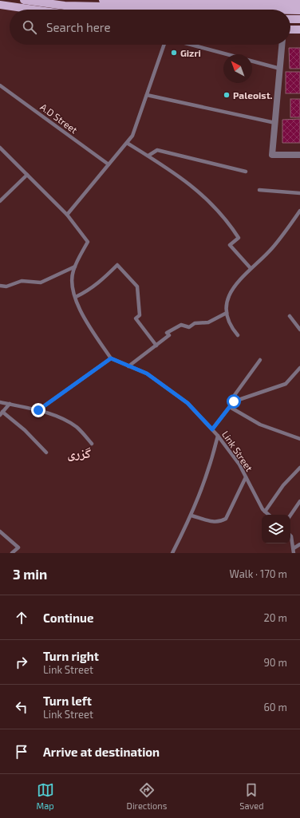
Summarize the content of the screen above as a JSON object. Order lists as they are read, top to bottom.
{
  "streets": {
    "lane": ["A.D Street", "Link Street"]
  },
  "districts": ["گزری"],
  "places": ["Gizri", "Paleoist."],
  "north": "top left",
  "page": {
    "search": "Search here",
    "heading": ["3 min", "Walk · 170 m"],
    "list": [
      ["Continue", "20 m"],
      ["Turn right", "Link Street", "90 m"],
      ["Turn left", "Link Street", "60 m"],
      "Arrive at destination"
    ],
    "nav": ["Map", "Directions", "Saved"]
  }
}
